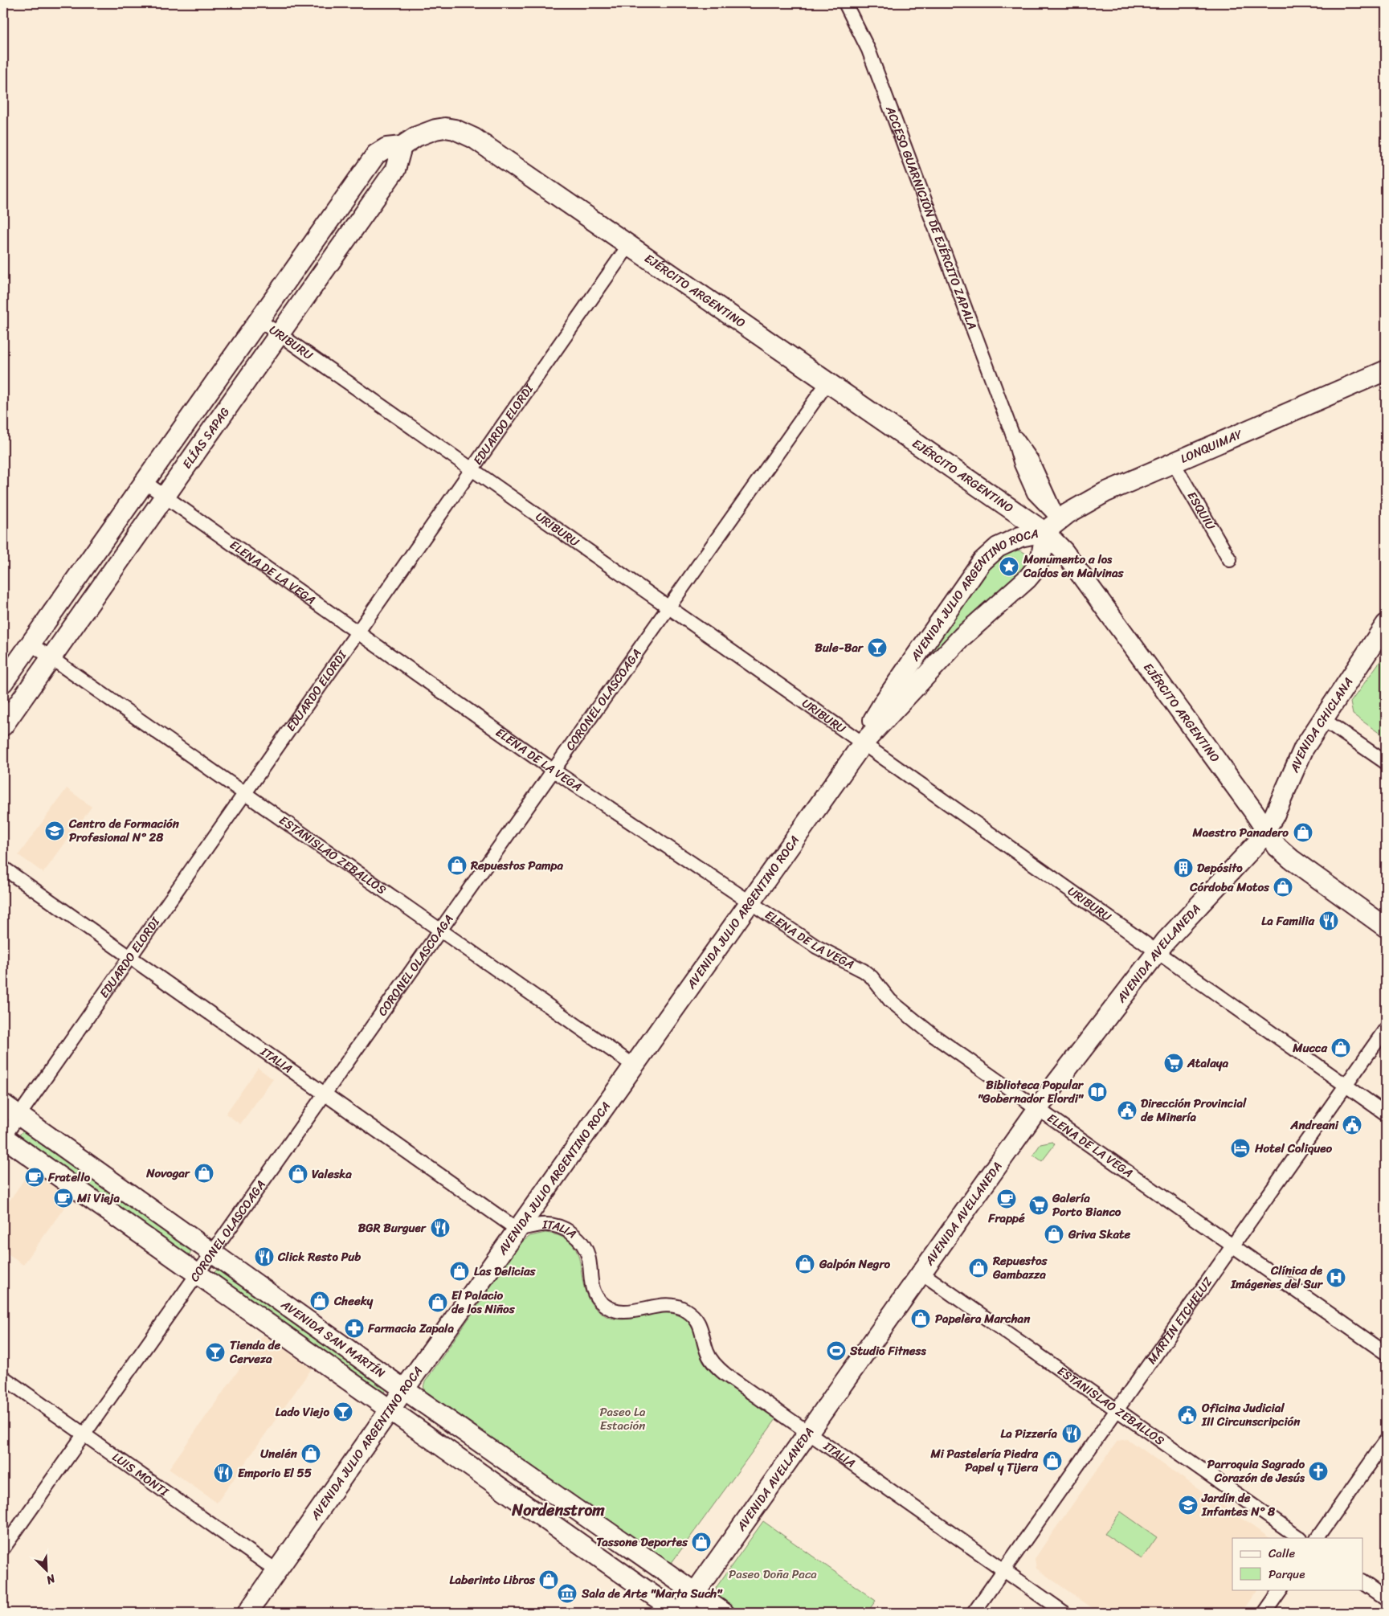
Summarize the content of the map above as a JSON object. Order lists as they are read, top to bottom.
{
  "streets": {
    "main road": [
      "EJÉRCITO ARGENTINO",
      "ELÍAS SAPAG",
      "LONQUIMAY",
      "AVENIDA JULIO ARGENTINO ROCA",
      "AVENIDA CHICLANA",
      "AVENIDA AVELLANEDA",
      "AVENIDA SAN MARTÍN"
    ],
    "street": [
      "ACCESO GUARNICIÓN DE EJÉRCITO ZAPALA",
      "URIBURU",
      "EDUARDO ELORDI",
      "ESQUIÚ",
      "ELENA DE LA VEGA",
      "CORONEL OLASCOAGA",
      "ESTANISLAO ZEBALLOS",
      "ITALIA",
      "MARTÍN ETCHELUZ",
      "LUIS MONTI"
    ]
  },
  "crossings": [
    ["ACCESO GUARNICIÓN DE EJÉRCITO ZAPALA", "LONQUIMAY"],
    ["EJÉRCITO ARGENTINO", "EDUARDO ELORDI"],
    ["EJÉRCITO ARGENTINO", "ELÍAS SAPAG"],
    ["EJÉRCITO ARGENTINO", "LONQUIMAY"],
    ["EJÉRCITO ARGENTINO", "AVENIDA JULIO ARGENTINO ROCA"],
    ["EJÉRCITO ARGENTINO", "CORONEL OLASCOAGA"],
    ["EJÉRCITO ARGENTINO", "AVENIDA CHICLANA"],
    ["EJÉRCITO ARGENTINO", "AVENIDA AVELLANEDA"],
    ["URIBURU", "EDUARDO ELORDI"],
    ["URIBURU", "ELÍAS SAPAG"],
    ["URIBURU", "AVENIDA JULIO ARGENTINO ROCA"],
    ["URIBURU", "CORONEL OLASCOAGA"],
    ["URIBURU", "AVENIDA AVELLANEDA"],
    ["URIBURU", "MARTÍN ETCHELUZ"],
    ["EDUARDO ELORDI", "ELENA DE LA VEGA"],
    ["EDUARDO ELORDI", "ESTANISLAO ZEBALLOS"],
    ["EDUARDO ELORDI", "ITALIA"],
    ["EDUARDO ELORDI", "AVENIDA SAN MARTÍN"],
    ["ELÍAS SAPAG", "ELENA DE LA VEGA"],
    ["ELÍAS SAPAG", "ESTANISLAO ZEBALLOS"],
    ["LONQUIMAY", "ESQUIÚ"],
    ["LONQUIMAY", "AVENIDA JULIO ARGENTINO ROCA"],
    ["ELENA DE LA VEGA", "AVENIDA JULIO ARGENTINO ROCA"],
    ["ELENA DE LA VEGA", "CORONEL OLASCOAGA"],
    ["ELENA DE LA VEGA", "AVENIDA AVELLANEDA"],
    ["ELENA DE LA VEGA", "MARTÍN ETCHELUZ"],
    ["AVENIDA JULIO ARGENTINO ROCA", "ESTANISLAO ZEBALLOS"],
    ["AVENIDA JULIO ARGENTINO ROCA", "ITALIA"],
    ["AVENIDA JULIO ARGENTINO ROCA", "AVENIDA SAN MARTÍN"],
    ["AVENIDA JULIO ARGENTINO ROCA", "LUIS MONTI"],
    ["CORONEL OLASCOAGA", "ESTANISLAO ZEBALLOS"],
    ["CORONEL OLASCOAGA", "ITALIA"],
    ["CORONEL OLASCOAGA", "AVENIDA SAN MARTÍN"],
    ["CORONEL OLASCOAGA", "LUIS MONTI"],
    ["AVENIDA CHICLANA", "AVENIDA AVELLANEDA"],
    ["ESTANISLAO ZEBALLOS", "AVENIDA AVELLANEDA"],
    ["ESTANISLAO ZEBALLOS", "MARTÍN ETCHELUZ"],
    ["AVENIDA AVELLANEDA", "ITALIA"],
    ["AVENIDA AVELLANEDA", "AVENIDA SAN MARTÍN"],
    ["ITALIA", "MARTÍN ETCHELUZ"]
  ],
  "districts": ["Nordenstrom"],
  "parks": ["Paseo La Estación", "Paseo Doña Paca"],
  "places": {
    "place": ["Monumento a los Caídos en Malvinas"],
    "bar": ["Bule-Bar", "Tienda de Cerveza", "Lado Viejo"],
    "school or university": ["Centro de Formación Profesional N° 28", "Jardín de Infantes N° 8"],
    "shop": [
      "Maestro Panadero",
      "Repuestos Pampa",
      "Córdoba Motos",
      "Mucca",
      "Novogar",
      "Valeska",
      "Griva Skate",
      "Galpón Negro",
      "Repuestos Gambazza",
      "Las Delicias",
      "Cheeky",
      "El Palacio de los Niños",
      "Papelera Marchan",
      "Unelén",
      "Mi Pastelería Piedra Papel y Tijera",
      "Tassone Deportes",
      "Laberinto Libros"
    ],
    "building": ["Depósito"],
    "restaurant": [
      "La Familia",
      "BGR Burguer",
      "Click Resto Pub",
      "La Pizzería",
      "Emporio El 55"
    ],
    "supermarket": ["Atalaya", "Galería Porto Bianco"],
    "library": ["Biblioteca Popular \"Gobernador Elordi\""],
    "public building": ["Dirección Provincial de Minería", "Andreani", "Oficina Judicial III Circunscripción"],
    "hotel": ["Hotel Coliqueo"],
    "cafe": ["Fratello", "Mi Vieja", "Frappé"],
    "hospital": ["Clínica de Imágenes del Sur"],
    "pharmacy": ["Farmacia Zapala"],
    "sports": ["Studio Fitness"],
    "church": ["Parroquia Sagrado Corazón de Jesús"],
    "museum": ["Sala de Arte \"Marta Such\""]
  },
  "legend": ["Calle", "Parque"],
  "north": "bottom right"
}
